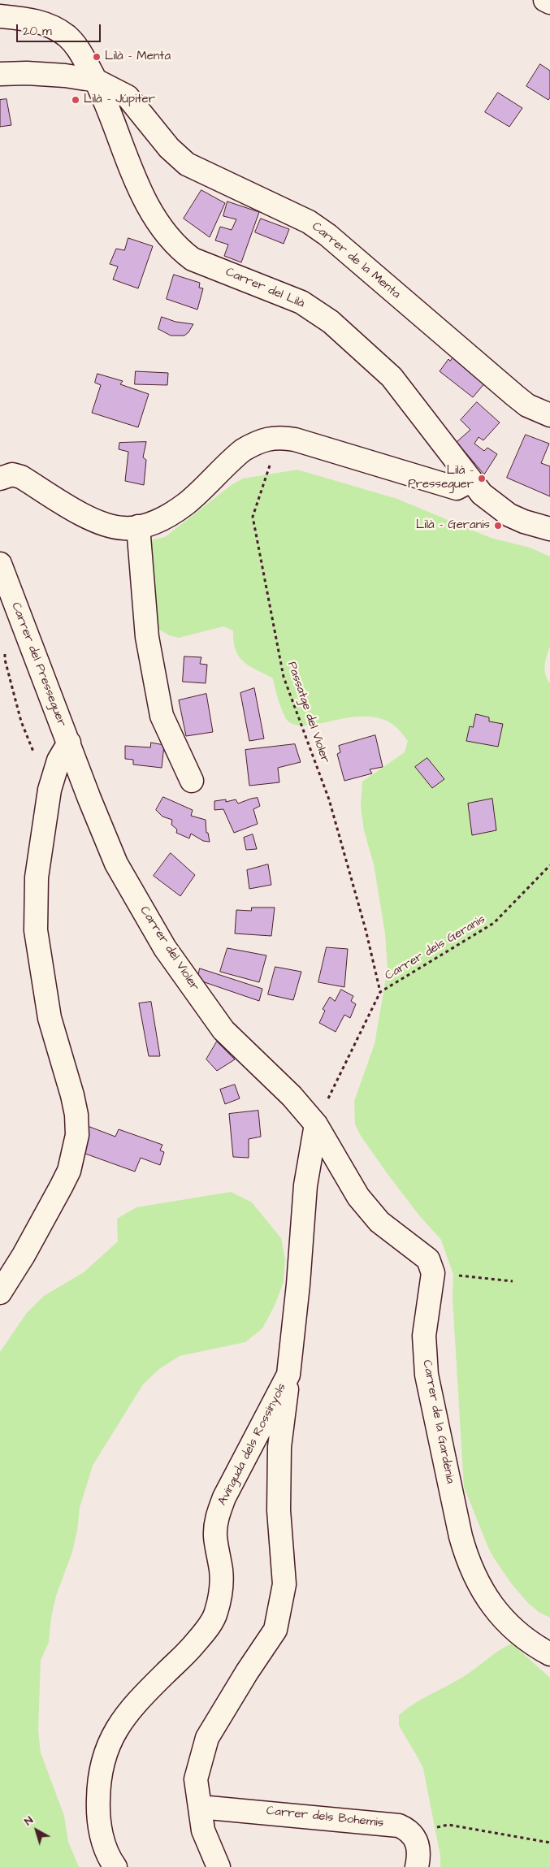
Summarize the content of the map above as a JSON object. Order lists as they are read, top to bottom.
{
  "streets": {
    "street": [
      "Carrer de la Menta",
      "Carrer del Lilà",
      "Carrer del Presseguer",
      "Carrer del Violer",
      "Carrer de la Gardènia",
      "Avinguda dels Rossinyols",
      "Carrer dels Bohemis"
    ],
    "path": ["Passatge del Violer", "Carrer dels Geranis"]
  },
  "crossings": [
    ["Carrer de la Menta", "Carrer del Lilà"],
    ["Carrer del Presseguer", "Carrer del Violer"],
    ["Passatge del Violer", "Carrer dels Geranis"],
    ["Carrer dels Geranis", "Carrer del Violer"],
    ["Carrer dels Geranis", "Avinguda dels Rossinyols"],
    ["Carrer del Violer", "Avinguda dels Rossinyols"]
  ],
  "places": [
    "Lilà - Menta",
    "Lilà - Júpiter",
    "Lilà - Presseguer",
    "Lilà - Geranis"
  ],
  "scale_bar": "20 m",
  "north": "top left"
}
